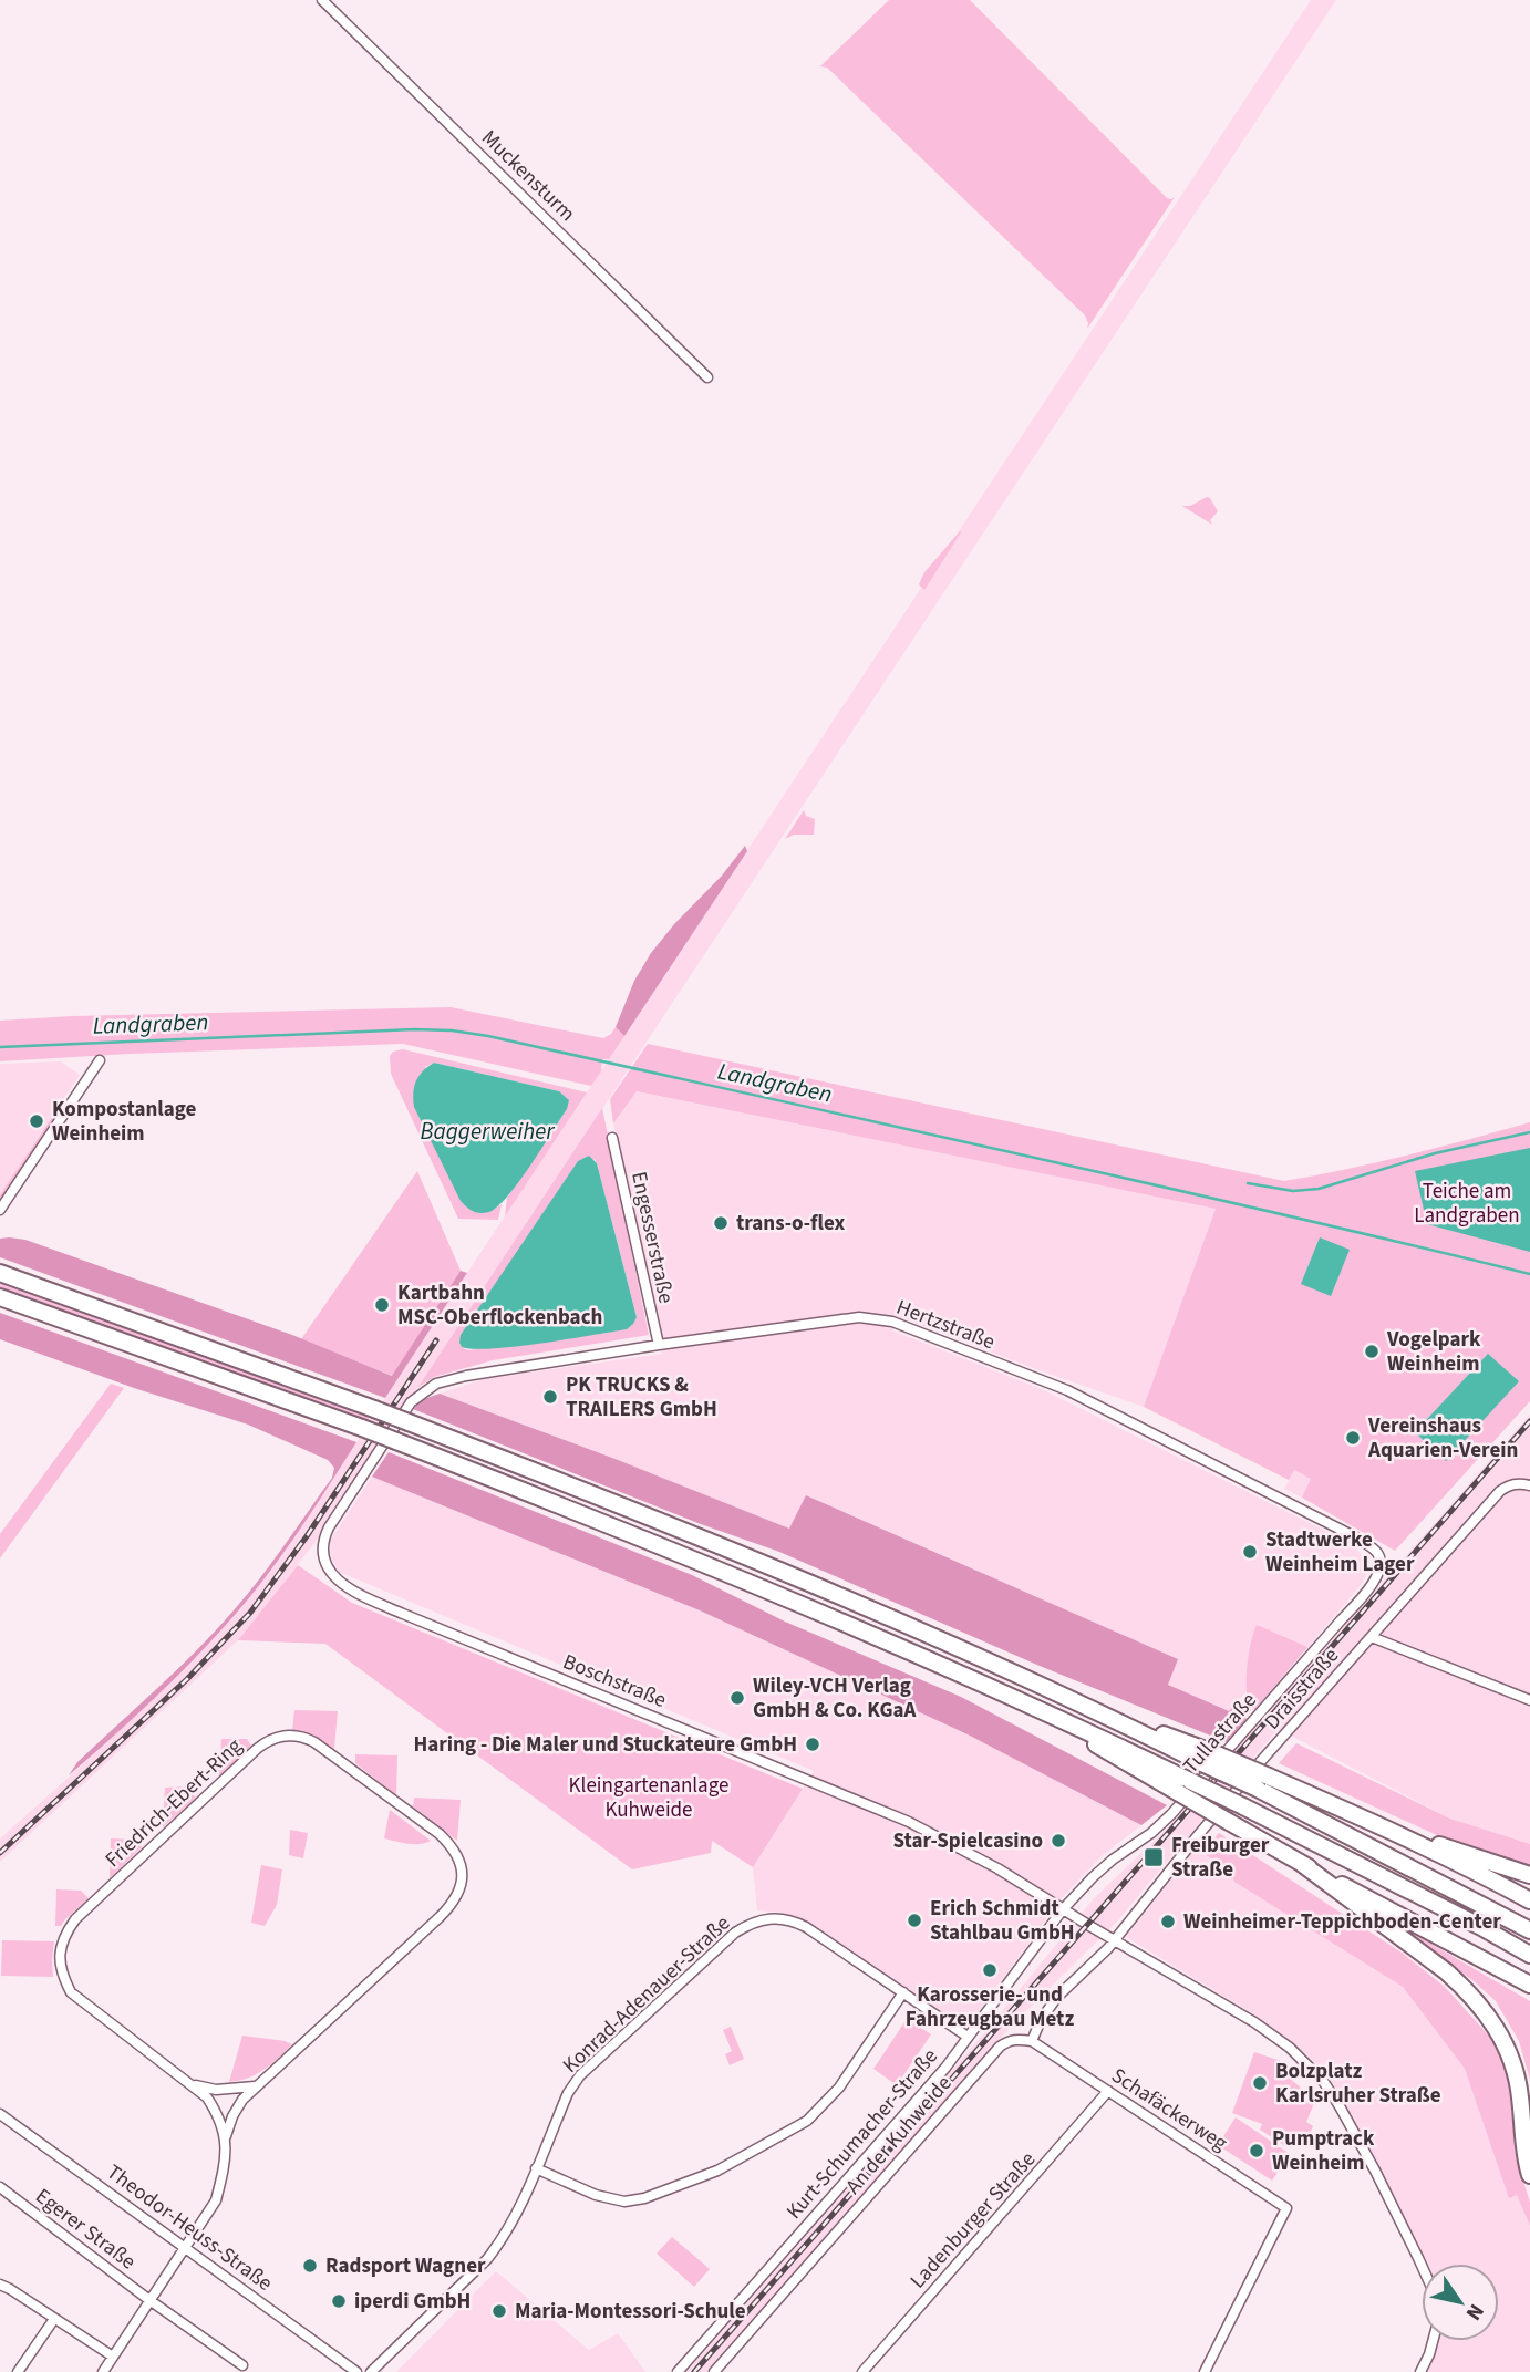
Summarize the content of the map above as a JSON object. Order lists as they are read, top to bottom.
{
  "streets": {
    "street": [
      "Muckensturm",
      "Engesserstraße",
      "Hertzstraße",
      "Boschstraße",
      "Draisstraße",
      "Tullastraße",
      "Friedrich-Ebert-Ring",
      "Konrad-Adenauer-Straße",
      "Schafäckerweg",
      "Kurt-Schumacher-Straße",
      "An der Kuhweide",
      "Ladenburger Straße",
      "Theodor-Heuss-Straße",
      "Egerer Straße"
    ]
  },
  "crossings": [
    ["Engesserstraße", "Hertzstraße"],
    ["Hertzstraße", "Boschstraße"],
    ["Hertzstraße", "Tullastraße"],
    ["Boschstraße", "Tullastraße"],
    ["Boschstraße", "Kurt-Schumacher-Straße"],
    ["Tullastraße", "Kurt-Schumacher-Straße"],
    ["Friedrich-Ebert-Ring", "Theodor-Heuss-Straße"],
    ["Friedrich-Ebert-Ring", "Egerer Straße"],
    ["Konrad-Adenauer-Straße", "Kurt-Schumacher-Straße"],
    ["Schafäckerweg", "An der Kuhweide"],
    ["Schafäckerweg", "Ladenburger Straße"]
  ],
  "water": ["Landgraben", "Baggerweiher"],
  "parks": ["Teiche am Landgraben", "Kleingartenanlage Kuhweide"],
  "places": {
    "other": [
      "Kompostanlage Weinheim",
      "trans-o-flex",
      "Kartbahn MSC-Oberflockenbach",
      "Vogelpark Weinheim",
      "PK TRUCKS & TRAILERS GmbH",
      "Vereinshaus Aquarien-Verein",
      "Stadtwerke Weinheim Lager",
      "Wiley-VCH Verlag GmbH & Co. KGaA",
      "Haring - Die Maler und Stuckateure GmbH",
      "Star-Spielcasino",
      "Erich Schmidt Stahlbau GmbH",
      "Weinheimer-Teppichboden-Center",
      "Karosserie- und Fahrzeugbau Metz",
      "Bolzplatz Karlsruher Straße",
      "Pumptrack Weinheim",
      "Radsport Wagner",
      "iperdi GmbH",
      "Maria-Montessori-Schule"
    ],
    "transit": ["Freiburger Straße"]
  },
  "north": "bottom right"
}
